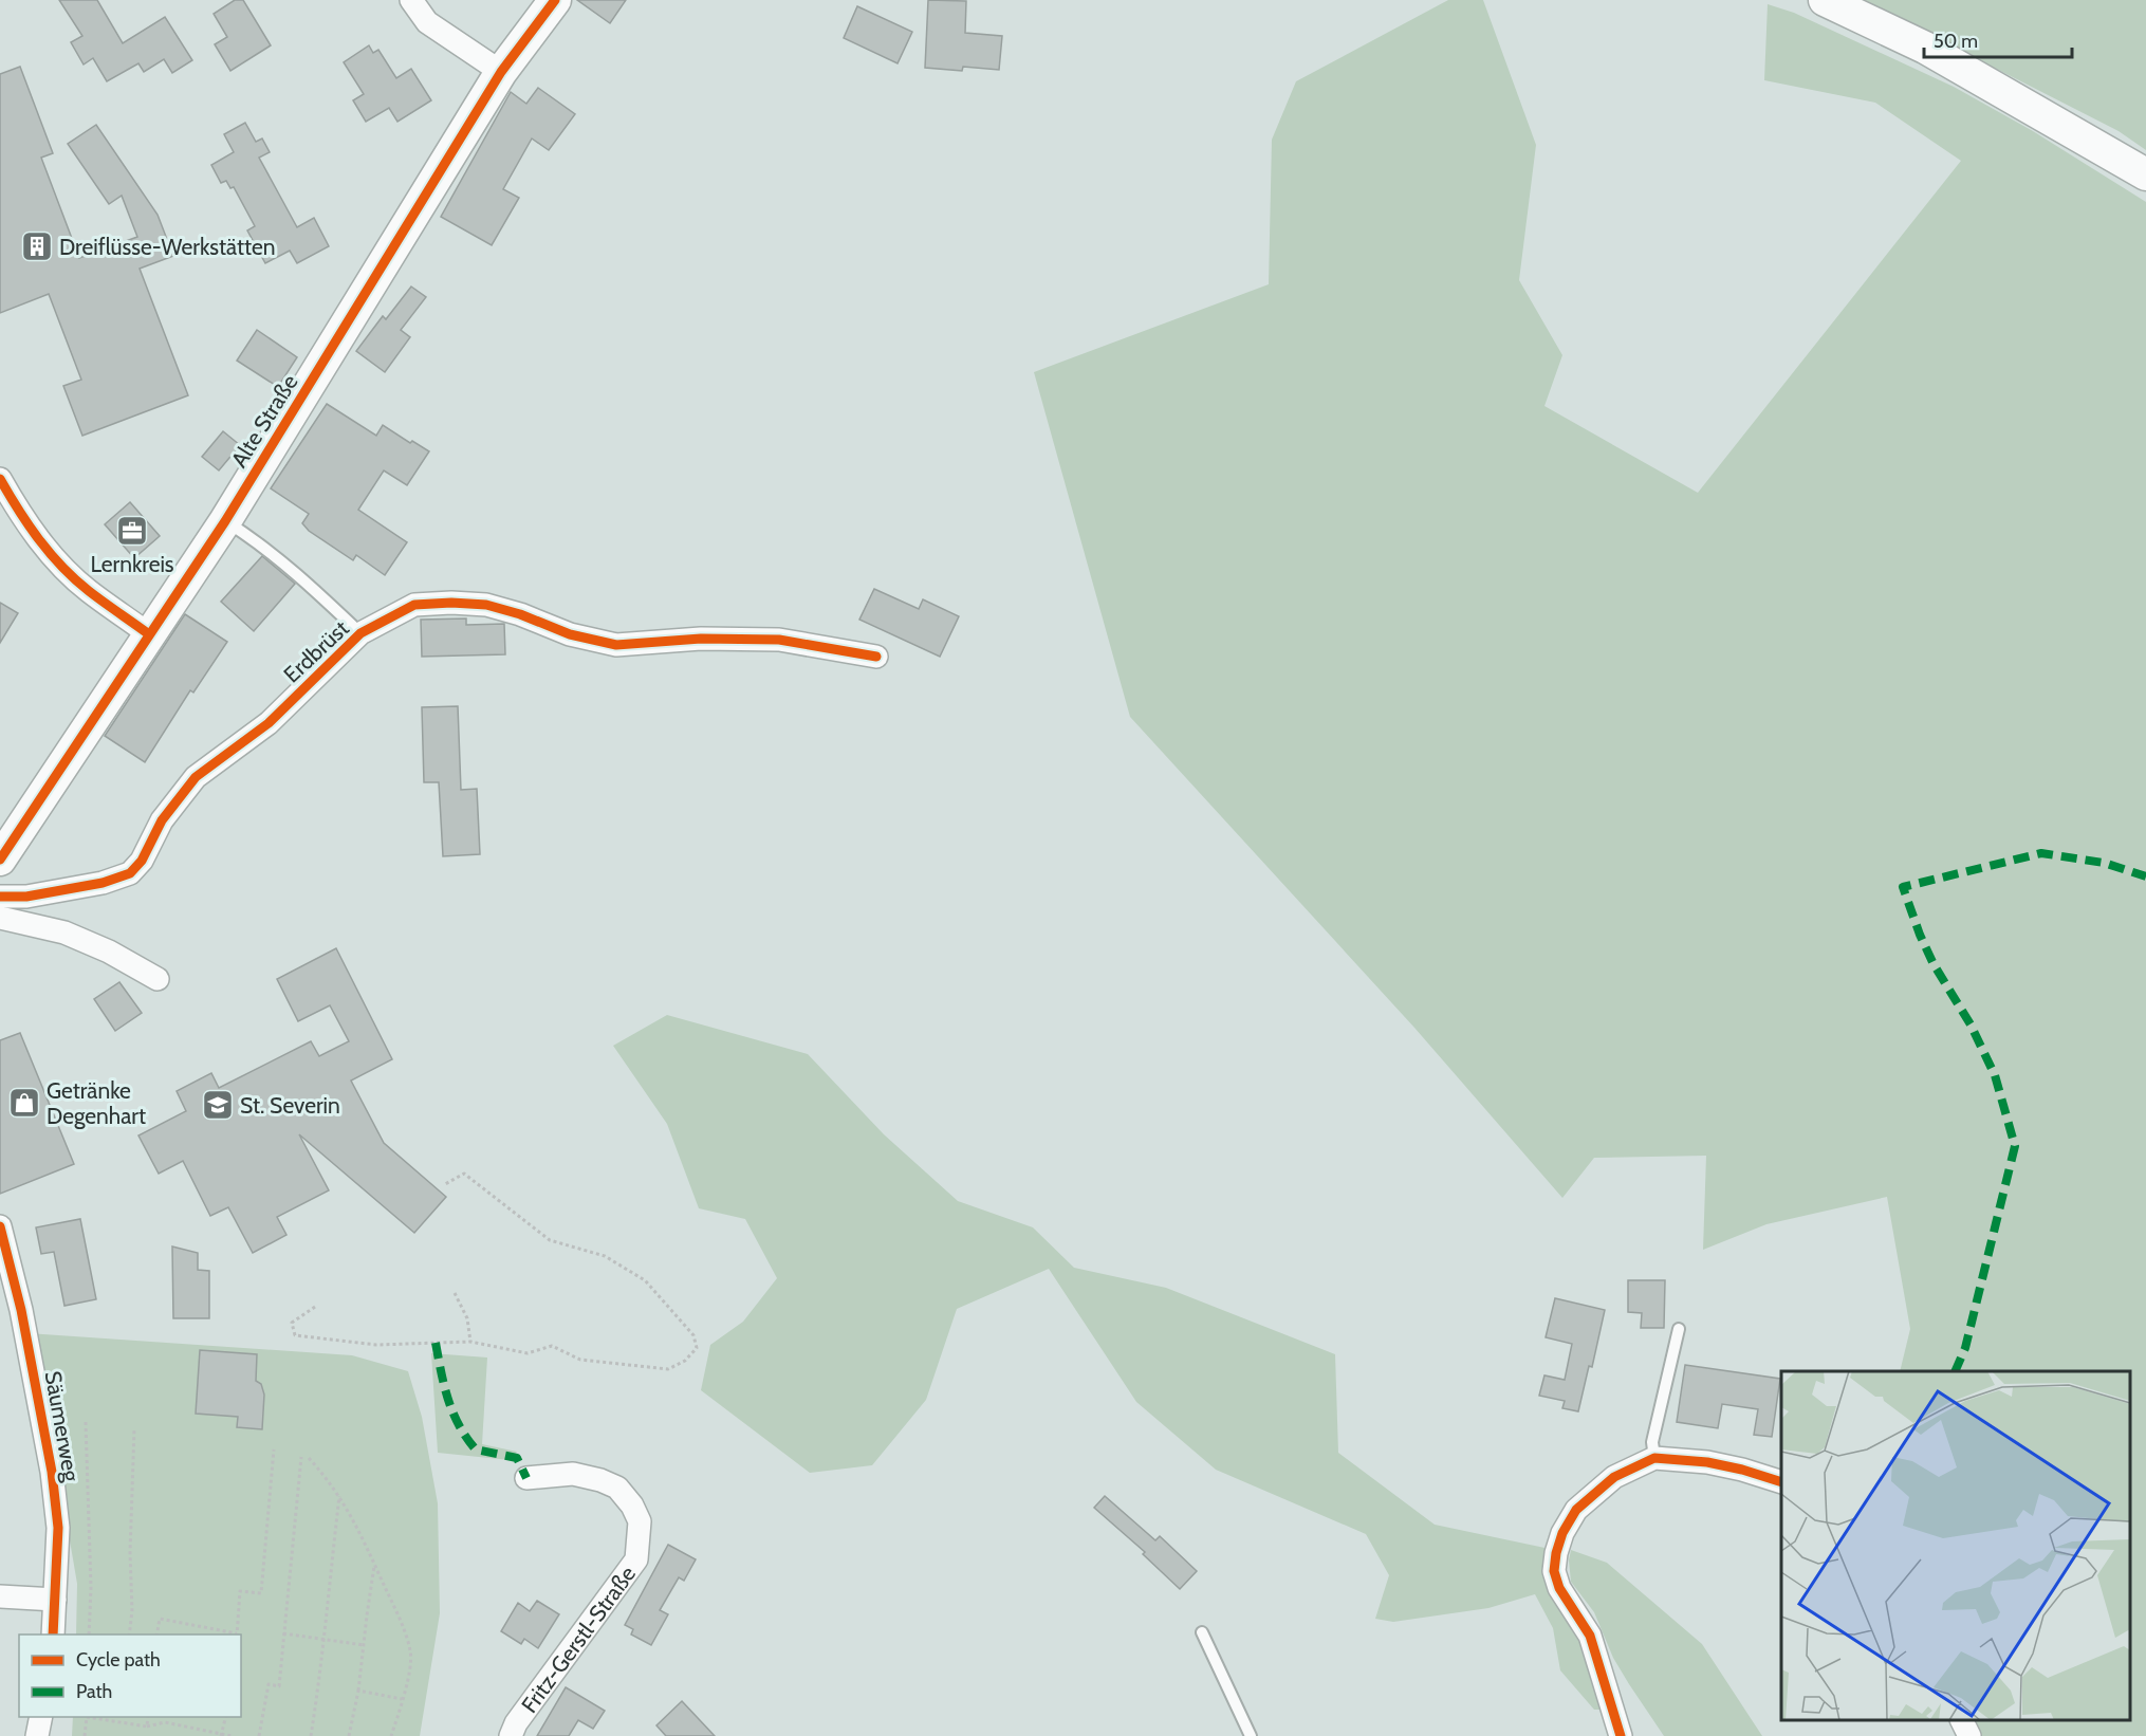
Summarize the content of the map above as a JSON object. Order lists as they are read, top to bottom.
{
  "streets": {
    "street": [
      "Alte Straße",
      "Erdbrüst",
      "Säumerweg",
      "Fritz-Gerstl-Straße"
    ]
  },
  "places": {
    "building": ["Dreiflüsse-Werkstätten"],
    "office": ["Lernkreis"],
    "shop": ["Getränke Degenhart"],
    "school or university": ["St. Severin"]
  },
  "legend": ["Cycle path", "Path"],
  "scale_bar": "50 m"
}
